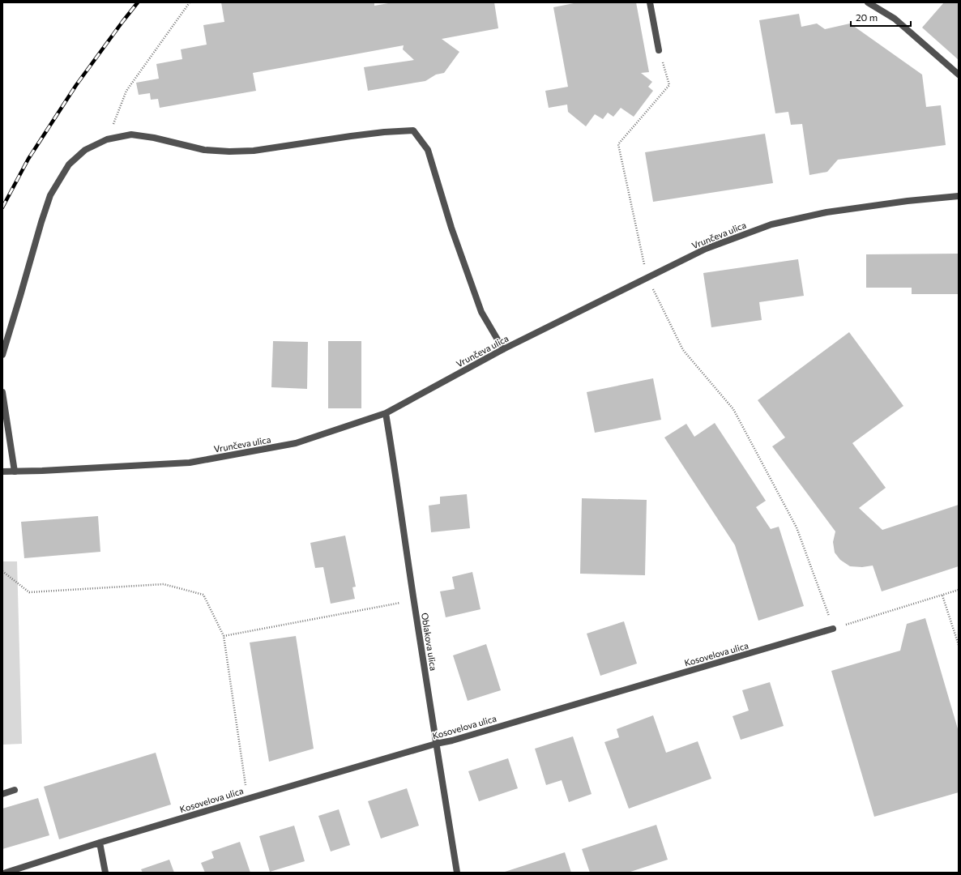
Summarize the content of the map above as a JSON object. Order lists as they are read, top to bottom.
{
  "streets": {
    "street": ["Vrunčeva ulica", "Oblakova ulica", "Kosovelova ulica"]
  },
  "crossings": [
    ["Vrunčeva ulica", "Oblakova ulica"],
    ["Oblakova ulica", "Kosovelova ulica"]
  ],
  "scale_bar": "20 m"
}
